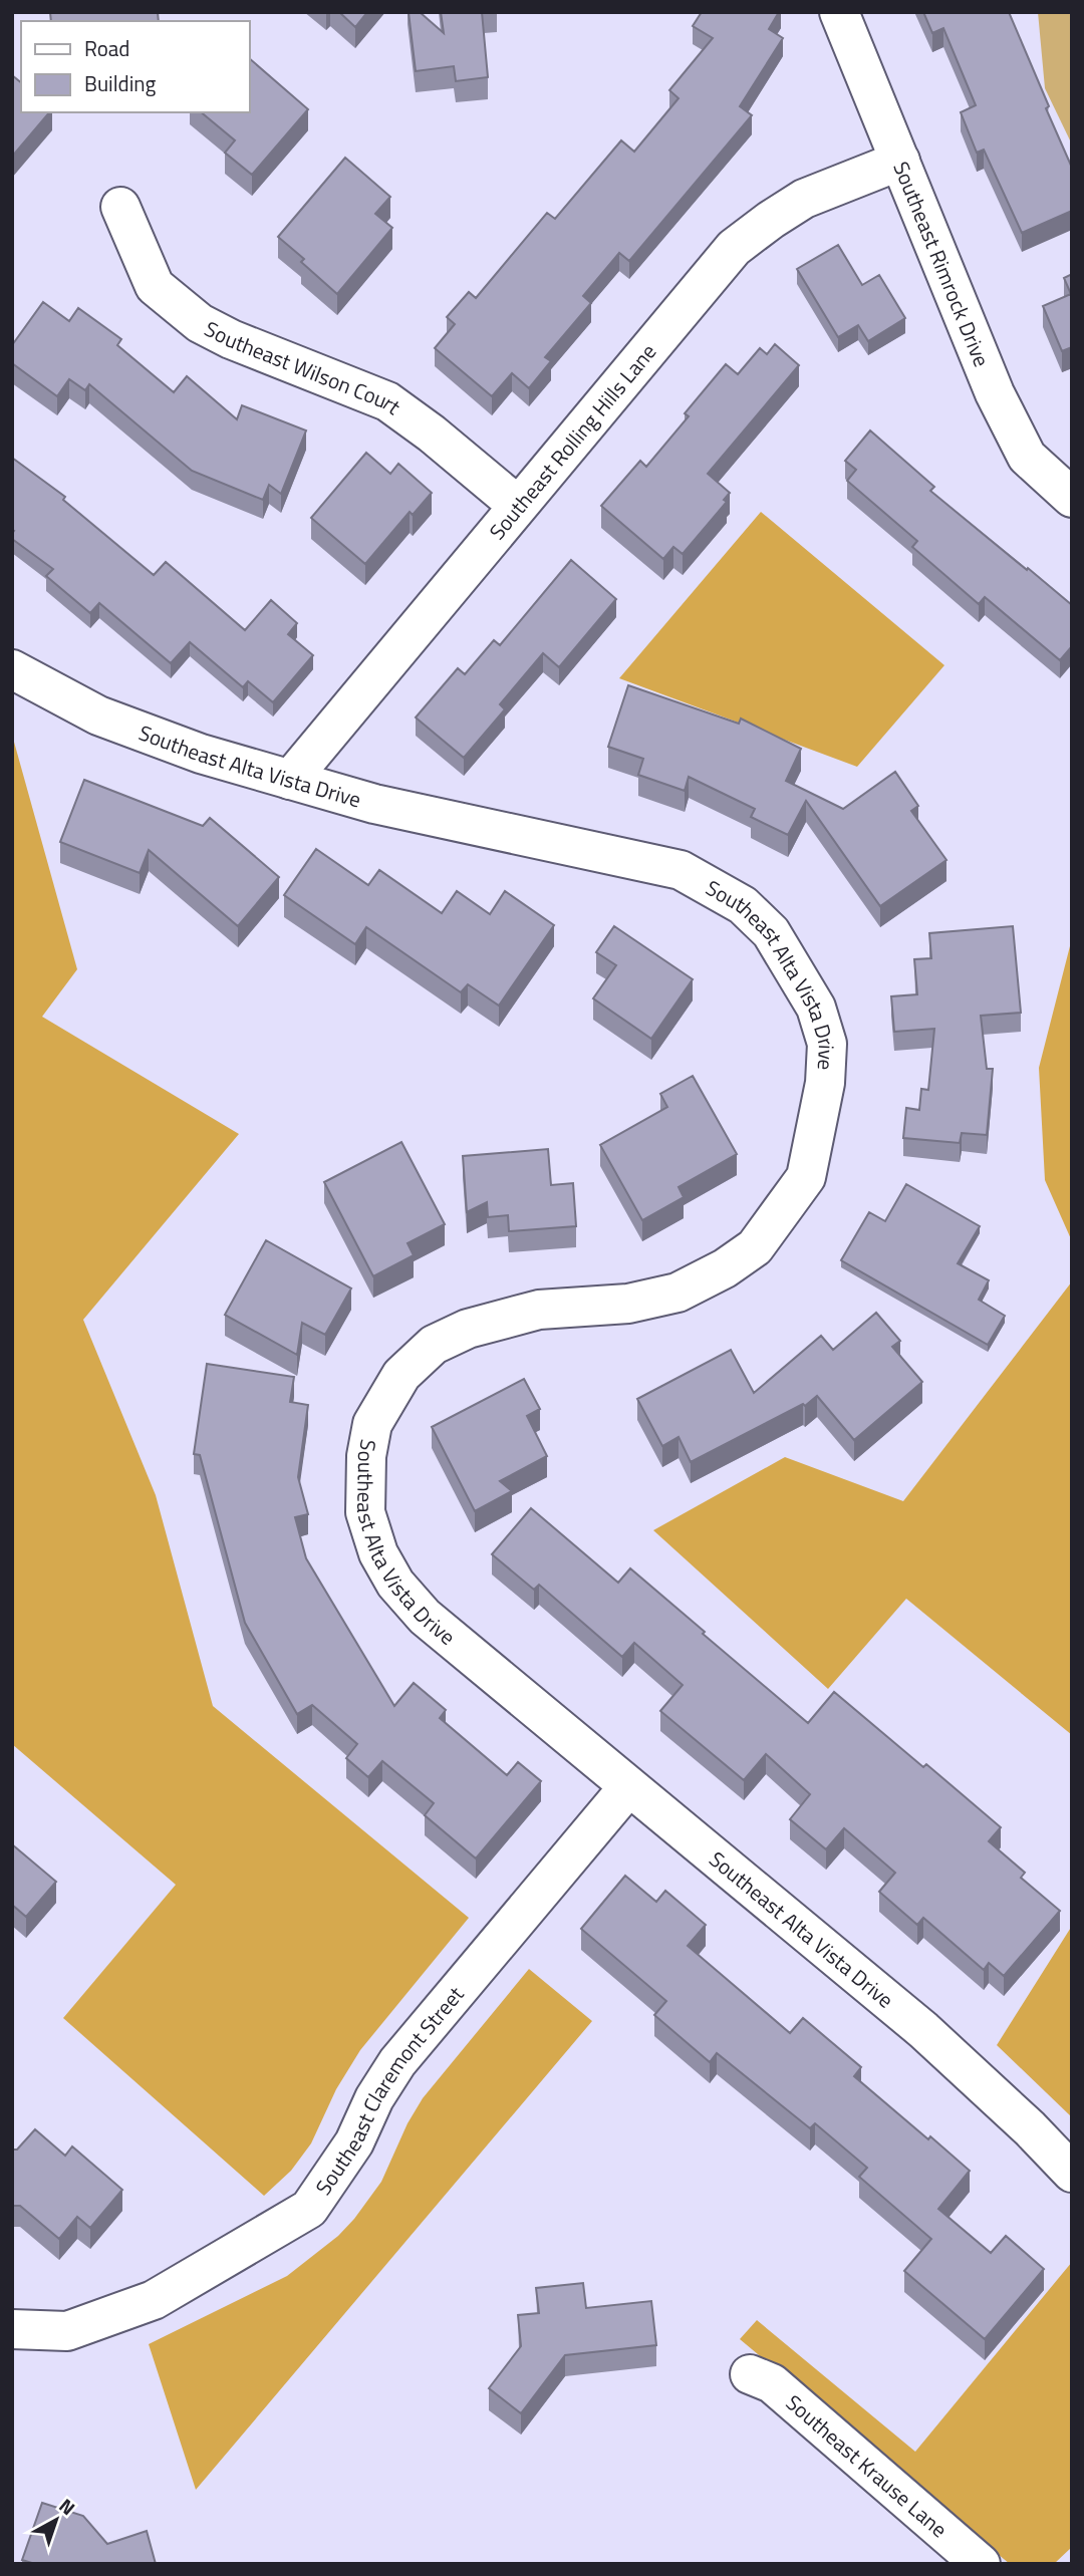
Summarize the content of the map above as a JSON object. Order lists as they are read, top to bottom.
{
  "streets": {
    "street": [
      "Southeast Rimrock Drive",
      "Southeast Wilson Court",
      "Southeast Rolling Hills Lane",
      "Southeast Alta Vista Drive",
      "Southeast Claremont Street",
      "Southeast Krause Lane"
    ]
  },
  "crossings": [
    ["Southeast Rimrock Drive", "Southeast Rolling Hills Lane"],
    ["Southeast Wilson Court", "Southeast Rolling Hills Lane"],
    ["Southeast Rolling Hills Lane", "Southeast Alta Vista Drive"],
    ["Southeast Alta Vista Drive", "Southeast Claremont Street"]
  ],
  "legend": ["Road", "Building"],
  "north": "top right"
}
